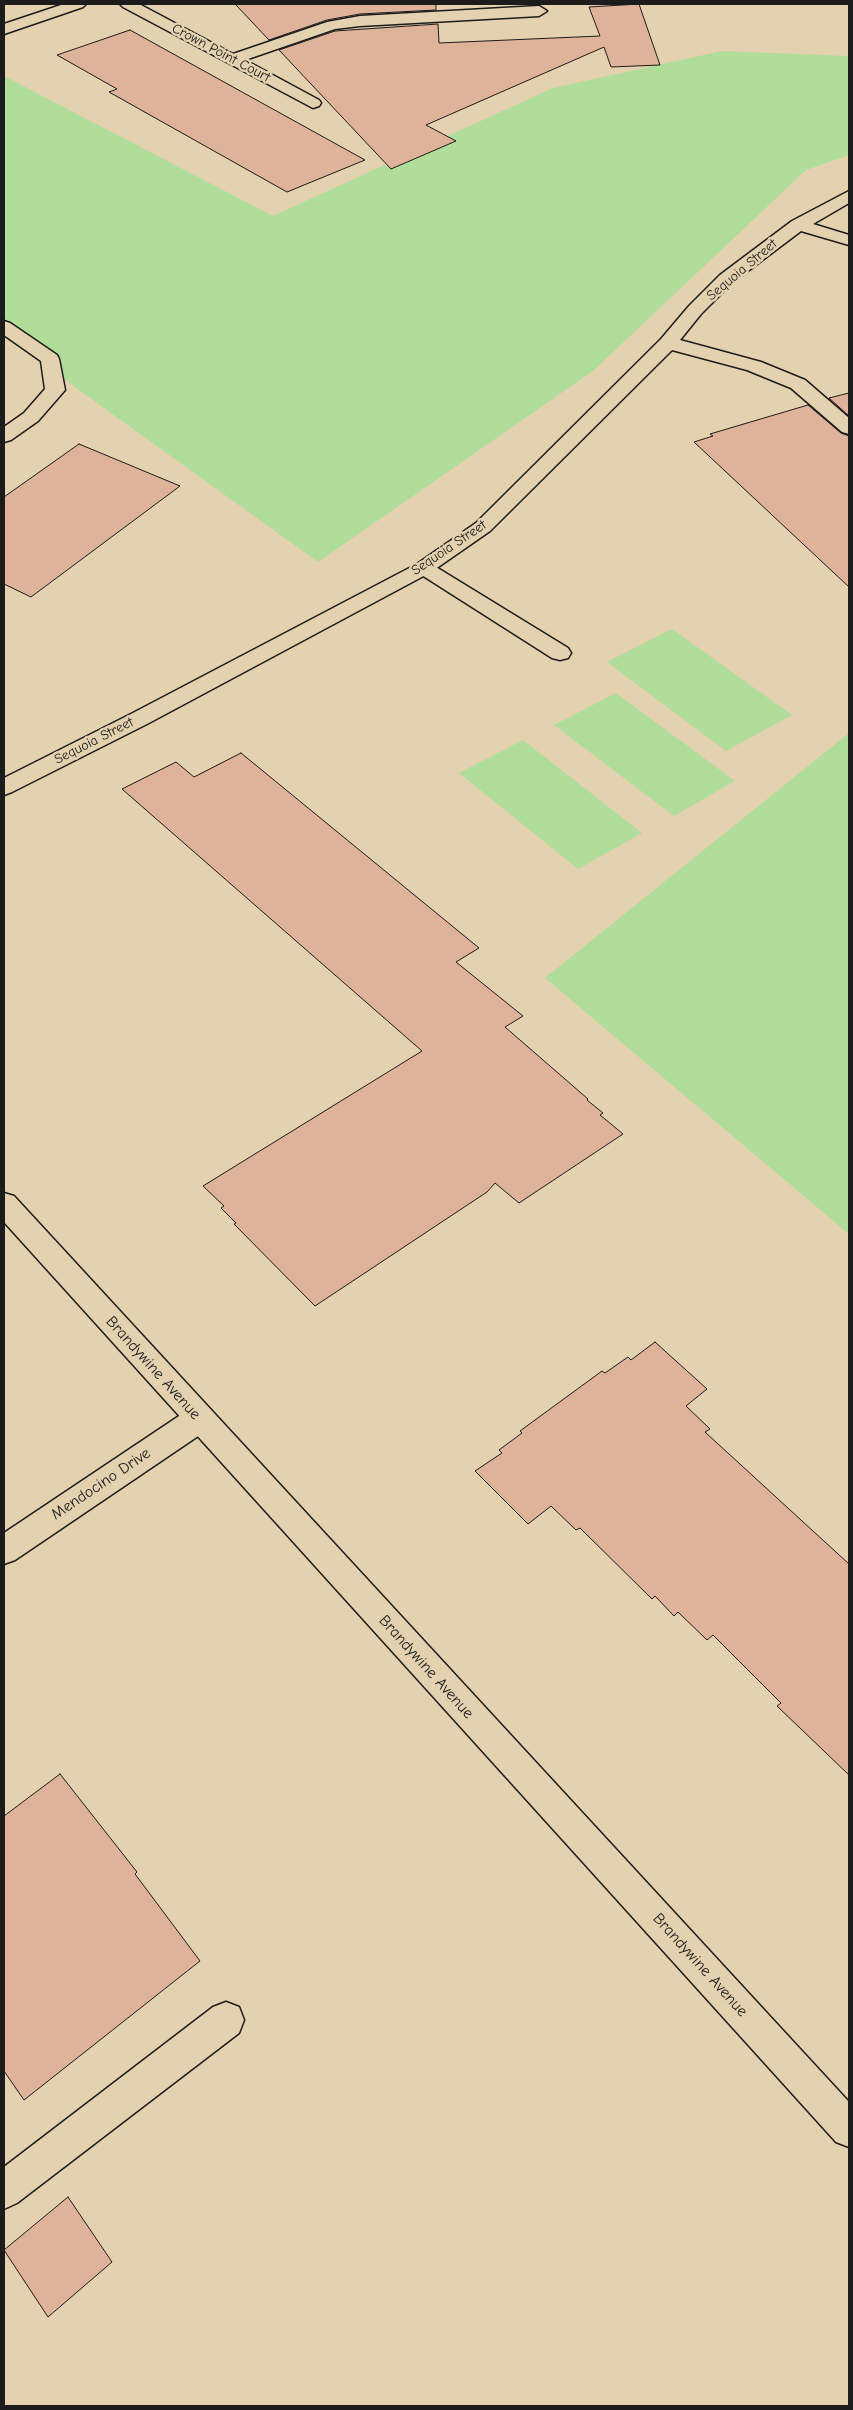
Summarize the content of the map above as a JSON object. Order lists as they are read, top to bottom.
{
  "streets": {
    "street": [
      "Crown Point Court",
      "Sequoia Street",
      "Brandywine Avenue",
      "Mendocino Drive"
    ]
  },
  "crossings": [
    ["Brandywine Avenue", "Mendocino Drive"]
  ]
}
